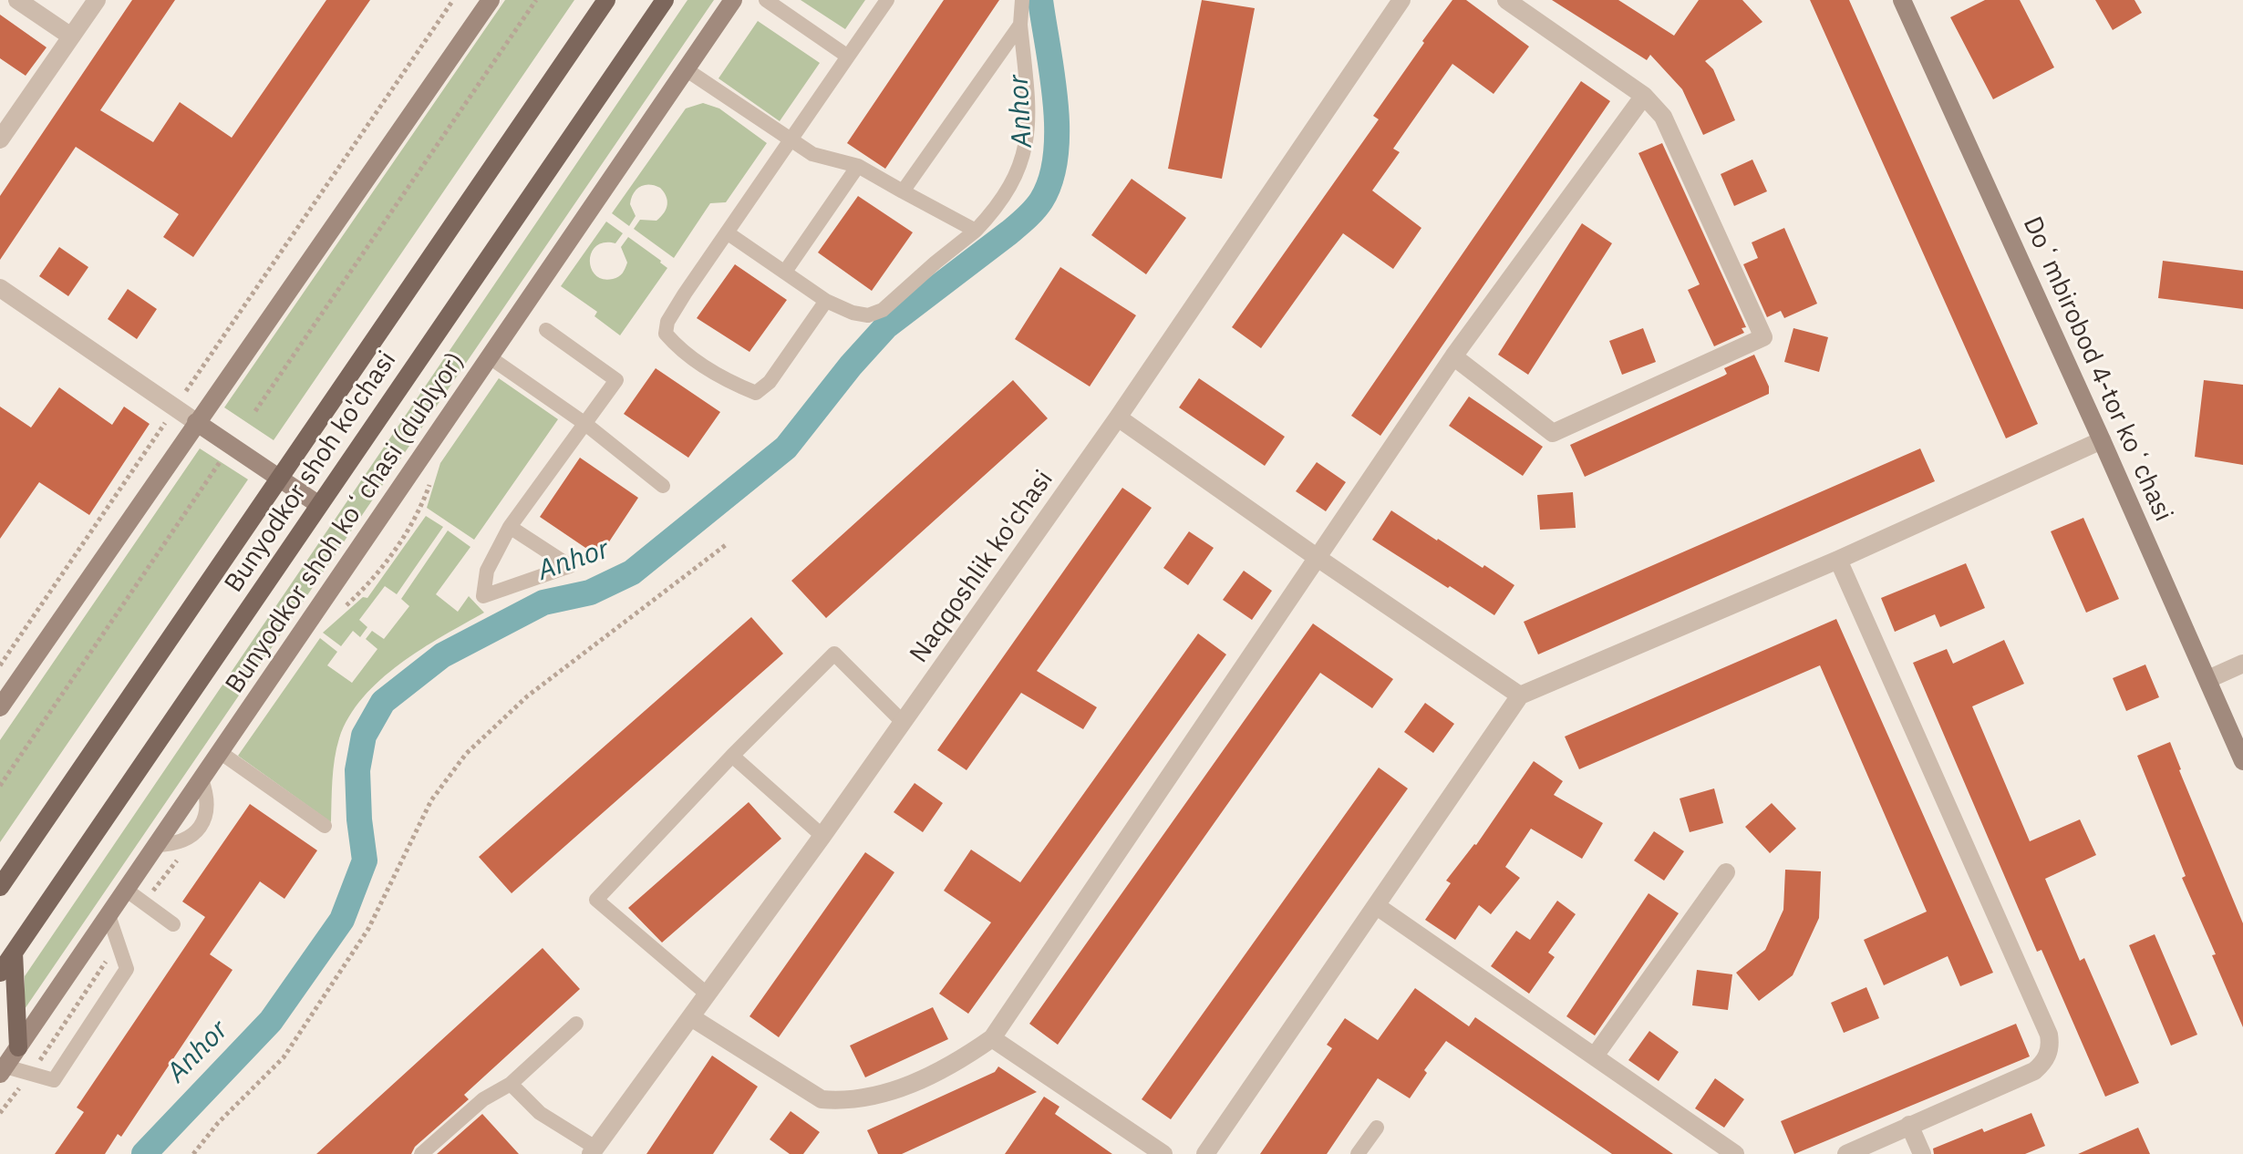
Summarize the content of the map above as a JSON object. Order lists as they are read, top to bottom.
{
  "streets": {
    "main road": ["Bunyodkor shoh ko'chasi"],
    "street": ["Doʻmbirobod 4-tor koʻchasi", "Bunyodkor shoh koʻchasi (dublyor)", "Naqqoshlik ko'chasi"]
  },
  "water": ["Anhor"]
}
